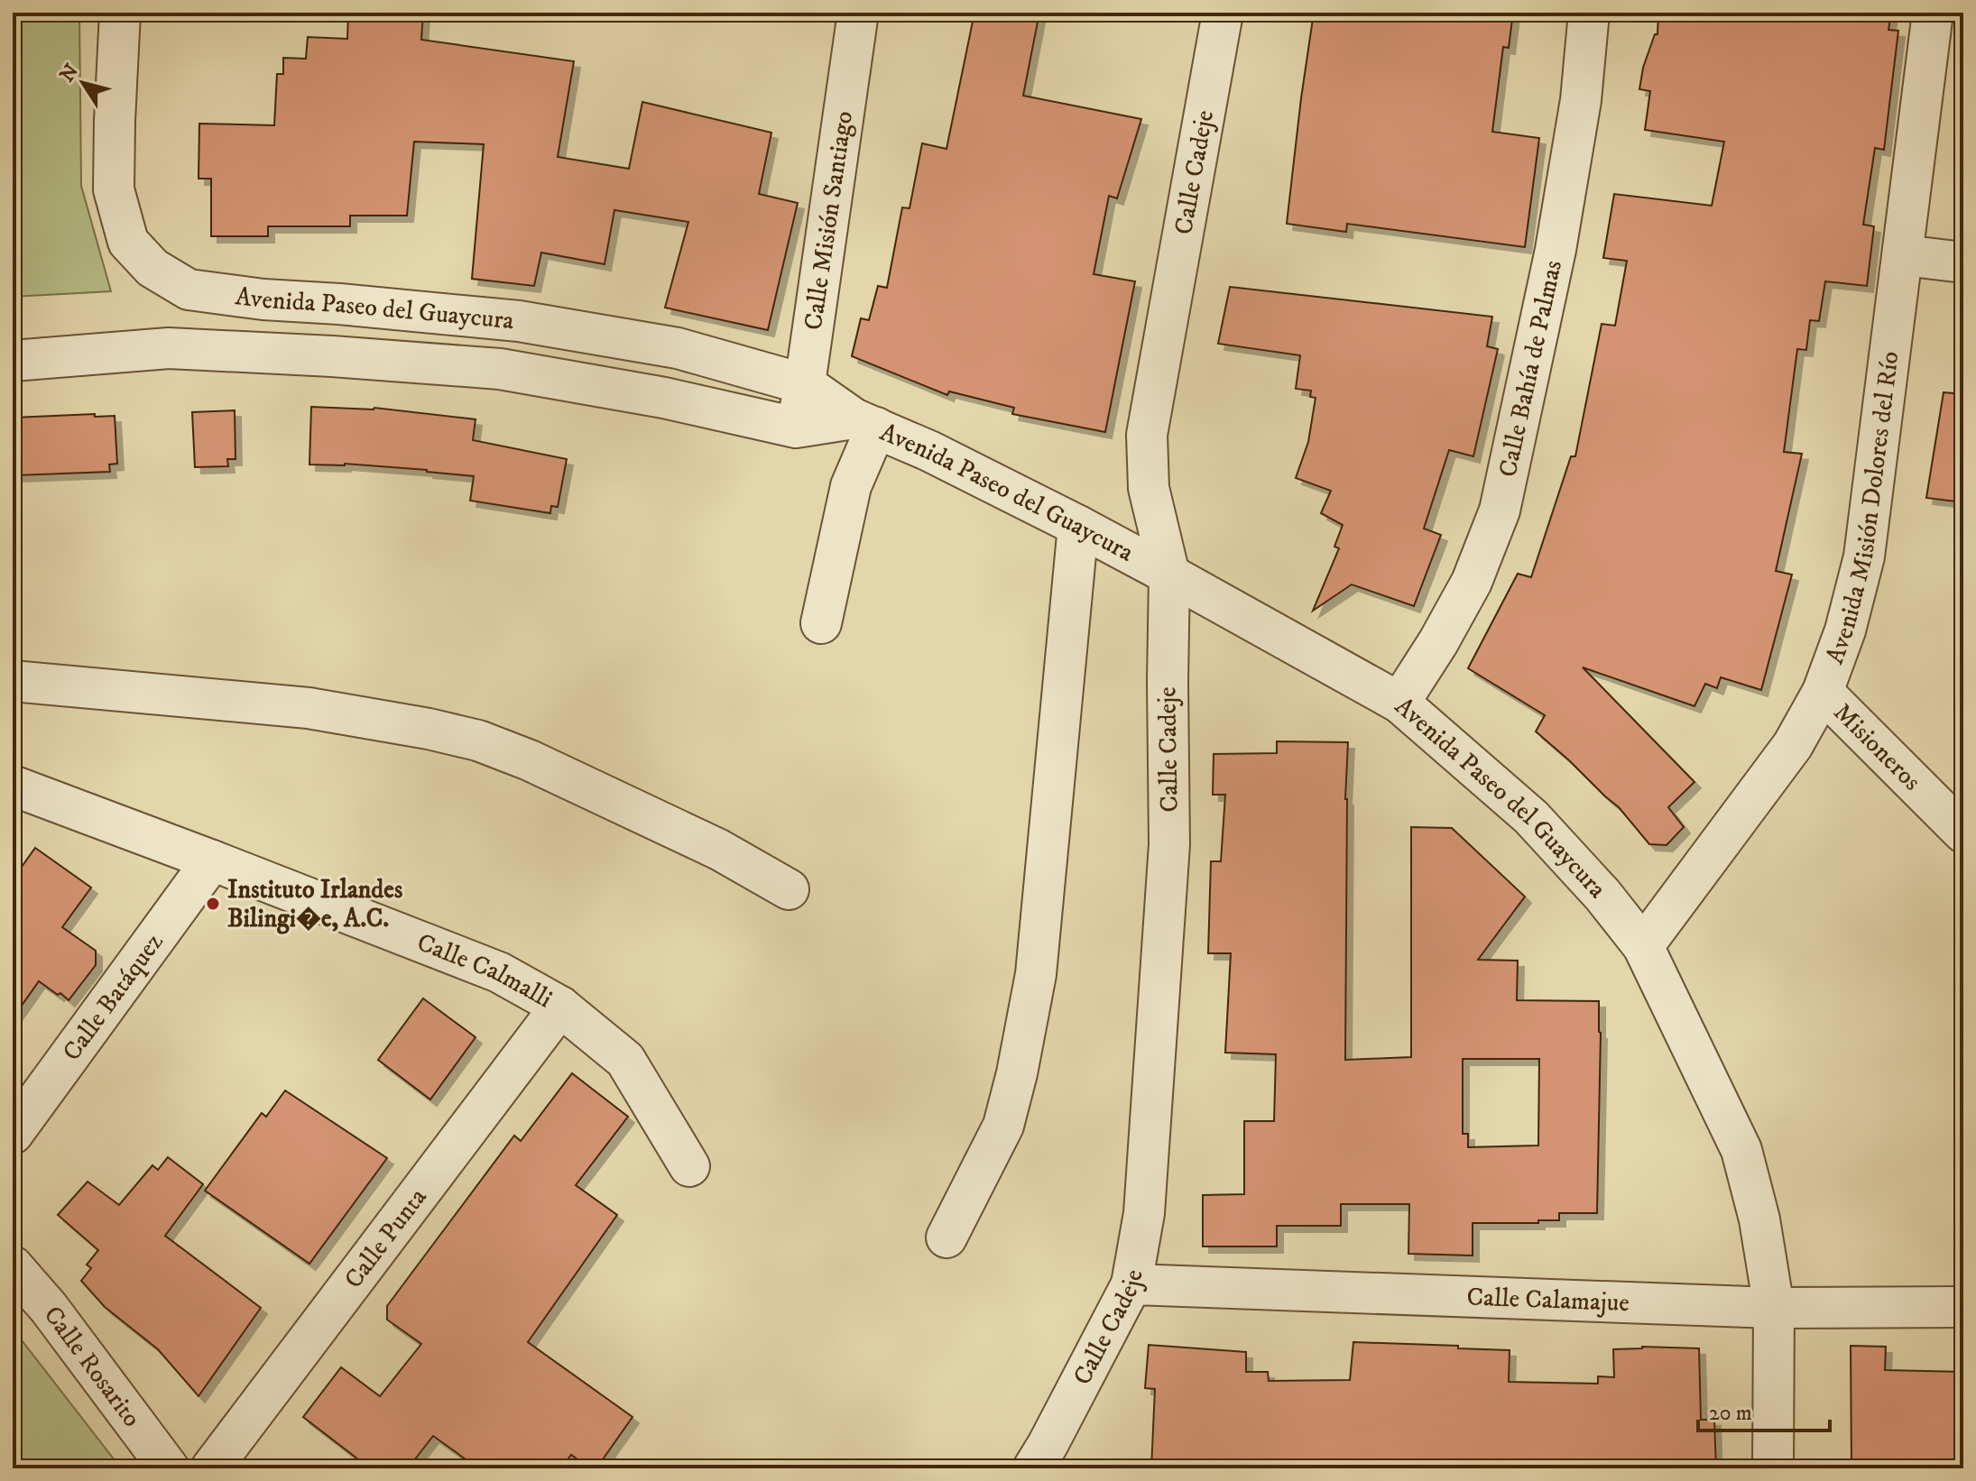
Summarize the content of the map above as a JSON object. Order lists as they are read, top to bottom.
{
  "streets": {
    "street": [
      "Calle Cadeje",
      "Calle Misión Santiago",
      "Avenida Paseo del Guaycura",
      "Calle Bahía de Palmas",
      "Avenida Misión Dolores del Río",
      "Misioneros",
      "Calle Calmalli",
      "Calle Batáquez",
      "Calle Punta",
      "Calle Calamajue",
      "Calle Rosarito"
    ]
  },
  "crossings": [
    ["Calle Cadeje", "Avenida Paseo del Guaycura"],
    ["Calle Cadeje", "Calle Calamajue"],
    ["Calle Misión Santiago", "Avenida Paseo del Guaycura"],
    ["Avenida Paseo del Guaycura", "Calle Bahía de Palmas"],
    ["Avenida Paseo del Guaycura", "Avenida Misión Dolores del Río"],
    ["Avenida Paseo del Guaycura", "Calle Calamajue"],
    ["Avenida Misión Dolores del Río", "Misioneros"],
    ["Calle Calmalli", "Calle Batáquez"],
    ["Calle Calmalli", "Calle Punta"]
  ],
  "places": ["Instituto Irlandes Bilingi�e, A.C."],
  "scale_bar": "20 m",
  "north": "top left"
}
